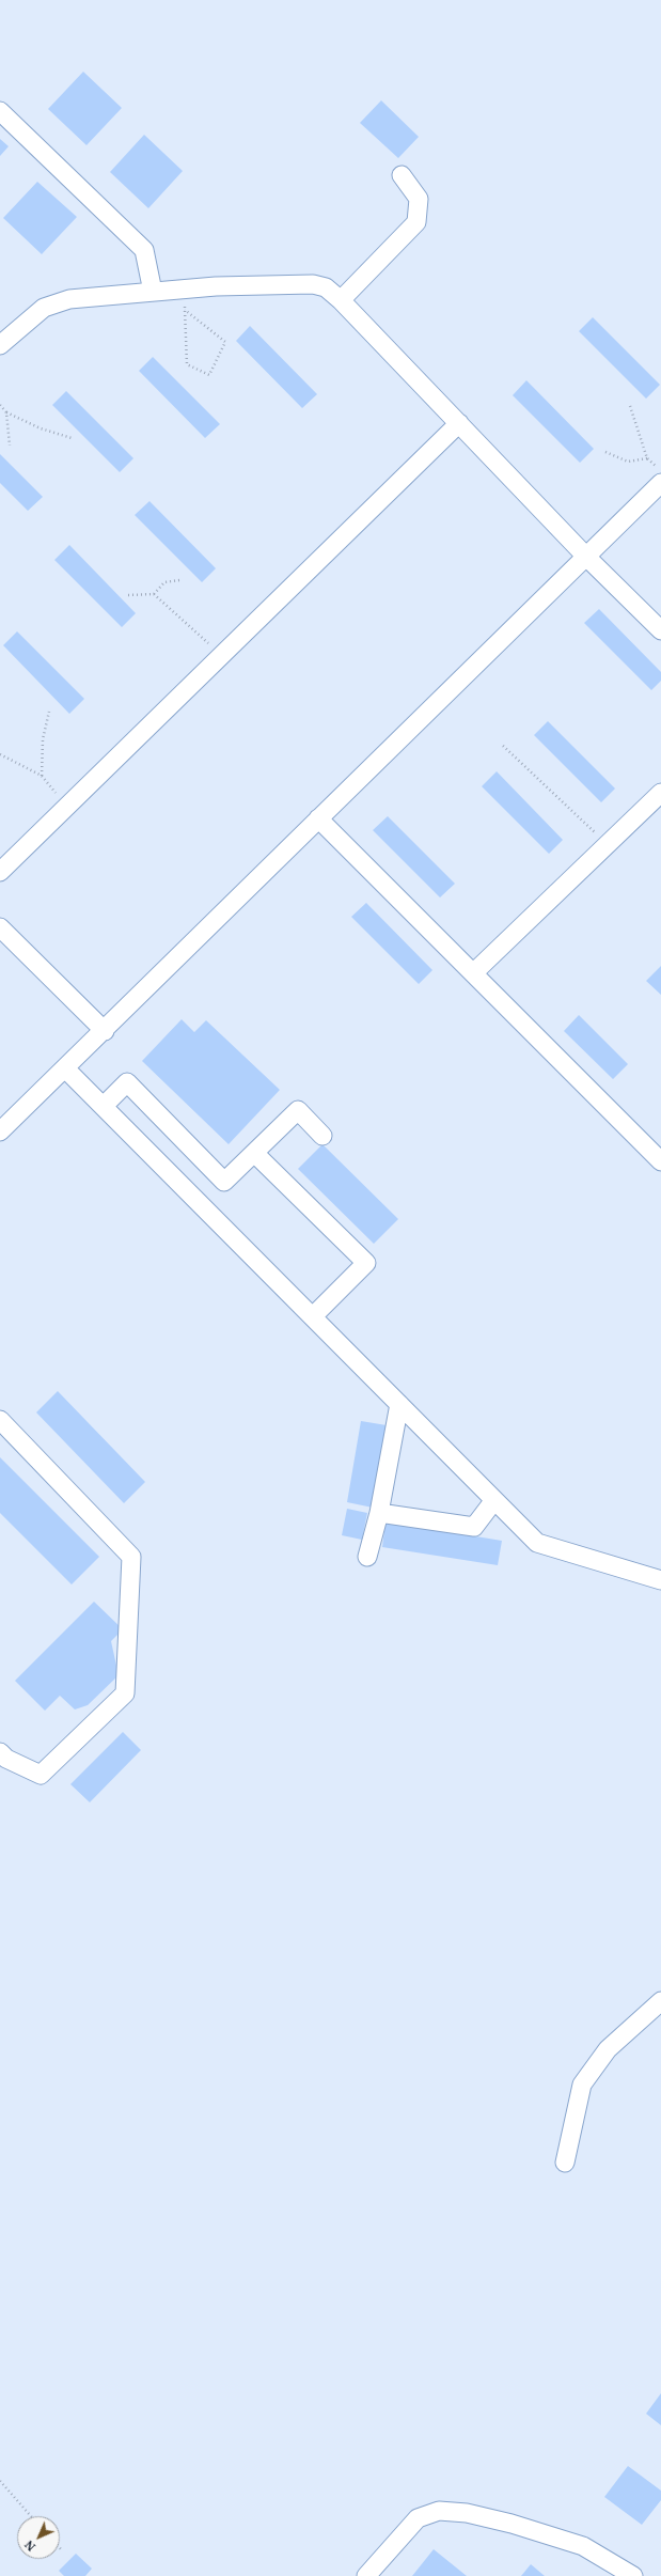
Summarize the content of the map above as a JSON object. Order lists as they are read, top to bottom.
{
  "north": "bottom left"
}
